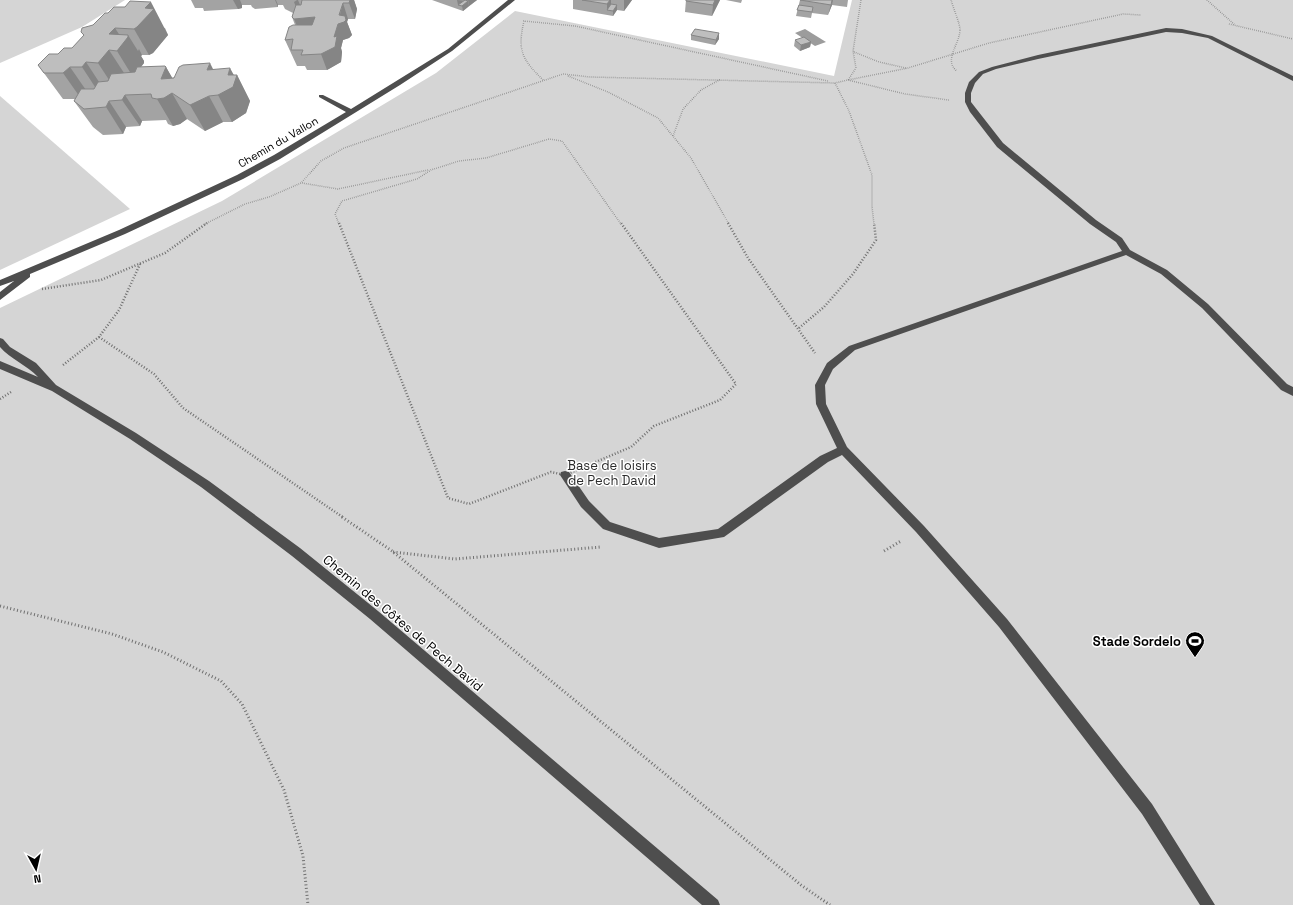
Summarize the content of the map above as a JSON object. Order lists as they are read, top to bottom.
{
  "streets": {
    "street": ["Chemin du Vallon", "Chemin des Côtes de Pech David"]
  },
  "parks": ["Base de loisirs de Pech David"],
  "places": {
    "sports": ["Stade Sordelo"]
  },
  "north": "bottom"
}
